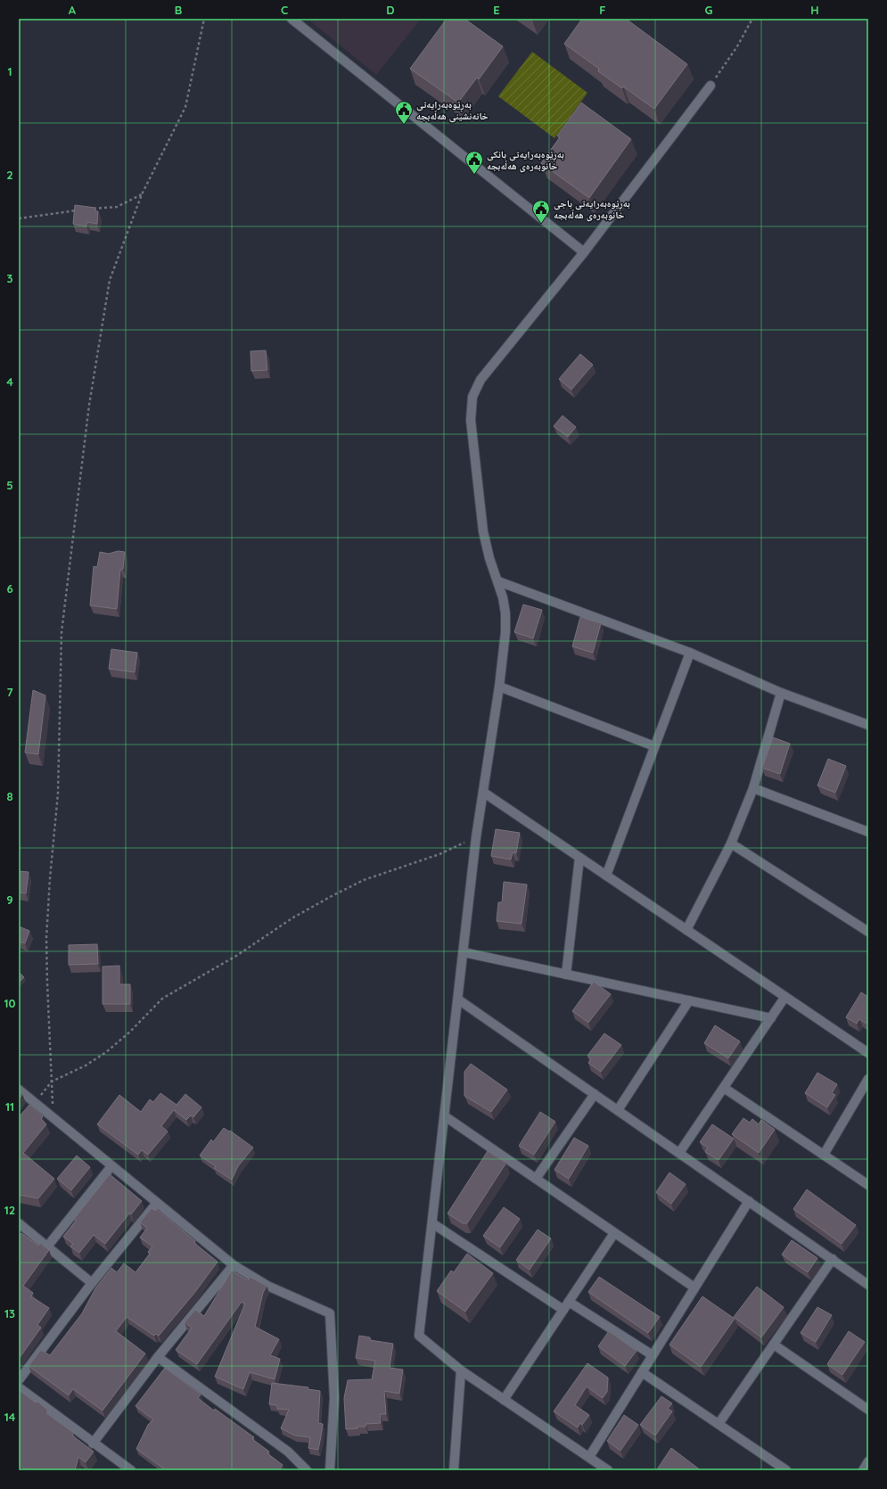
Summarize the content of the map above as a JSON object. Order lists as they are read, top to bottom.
{
  "places": {
    "public building": ["بەڕێوەبەرایەتی خانەنشینی هەڵەبجە", "بەڕێوەبەرایەتی بانکی خانوبەرەی هەڵەبجە", "بەڕێوەبەرایەتی باجی خانوبەرەی هەڵەبجە"]
  },
  "grid": {
    "columns": [
      "A",
      "B",
      "C",
      "D",
      "E",
      "F",
      "G",
      "H"
    ],
    "rows": [
      "1",
      "2",
      "3",
      "4",
      "5",
      "6",
      "7",
      "8",
      "9",
      "10",
      "11",
      "12",
      "13",
      "14"
    ]
  }
}
